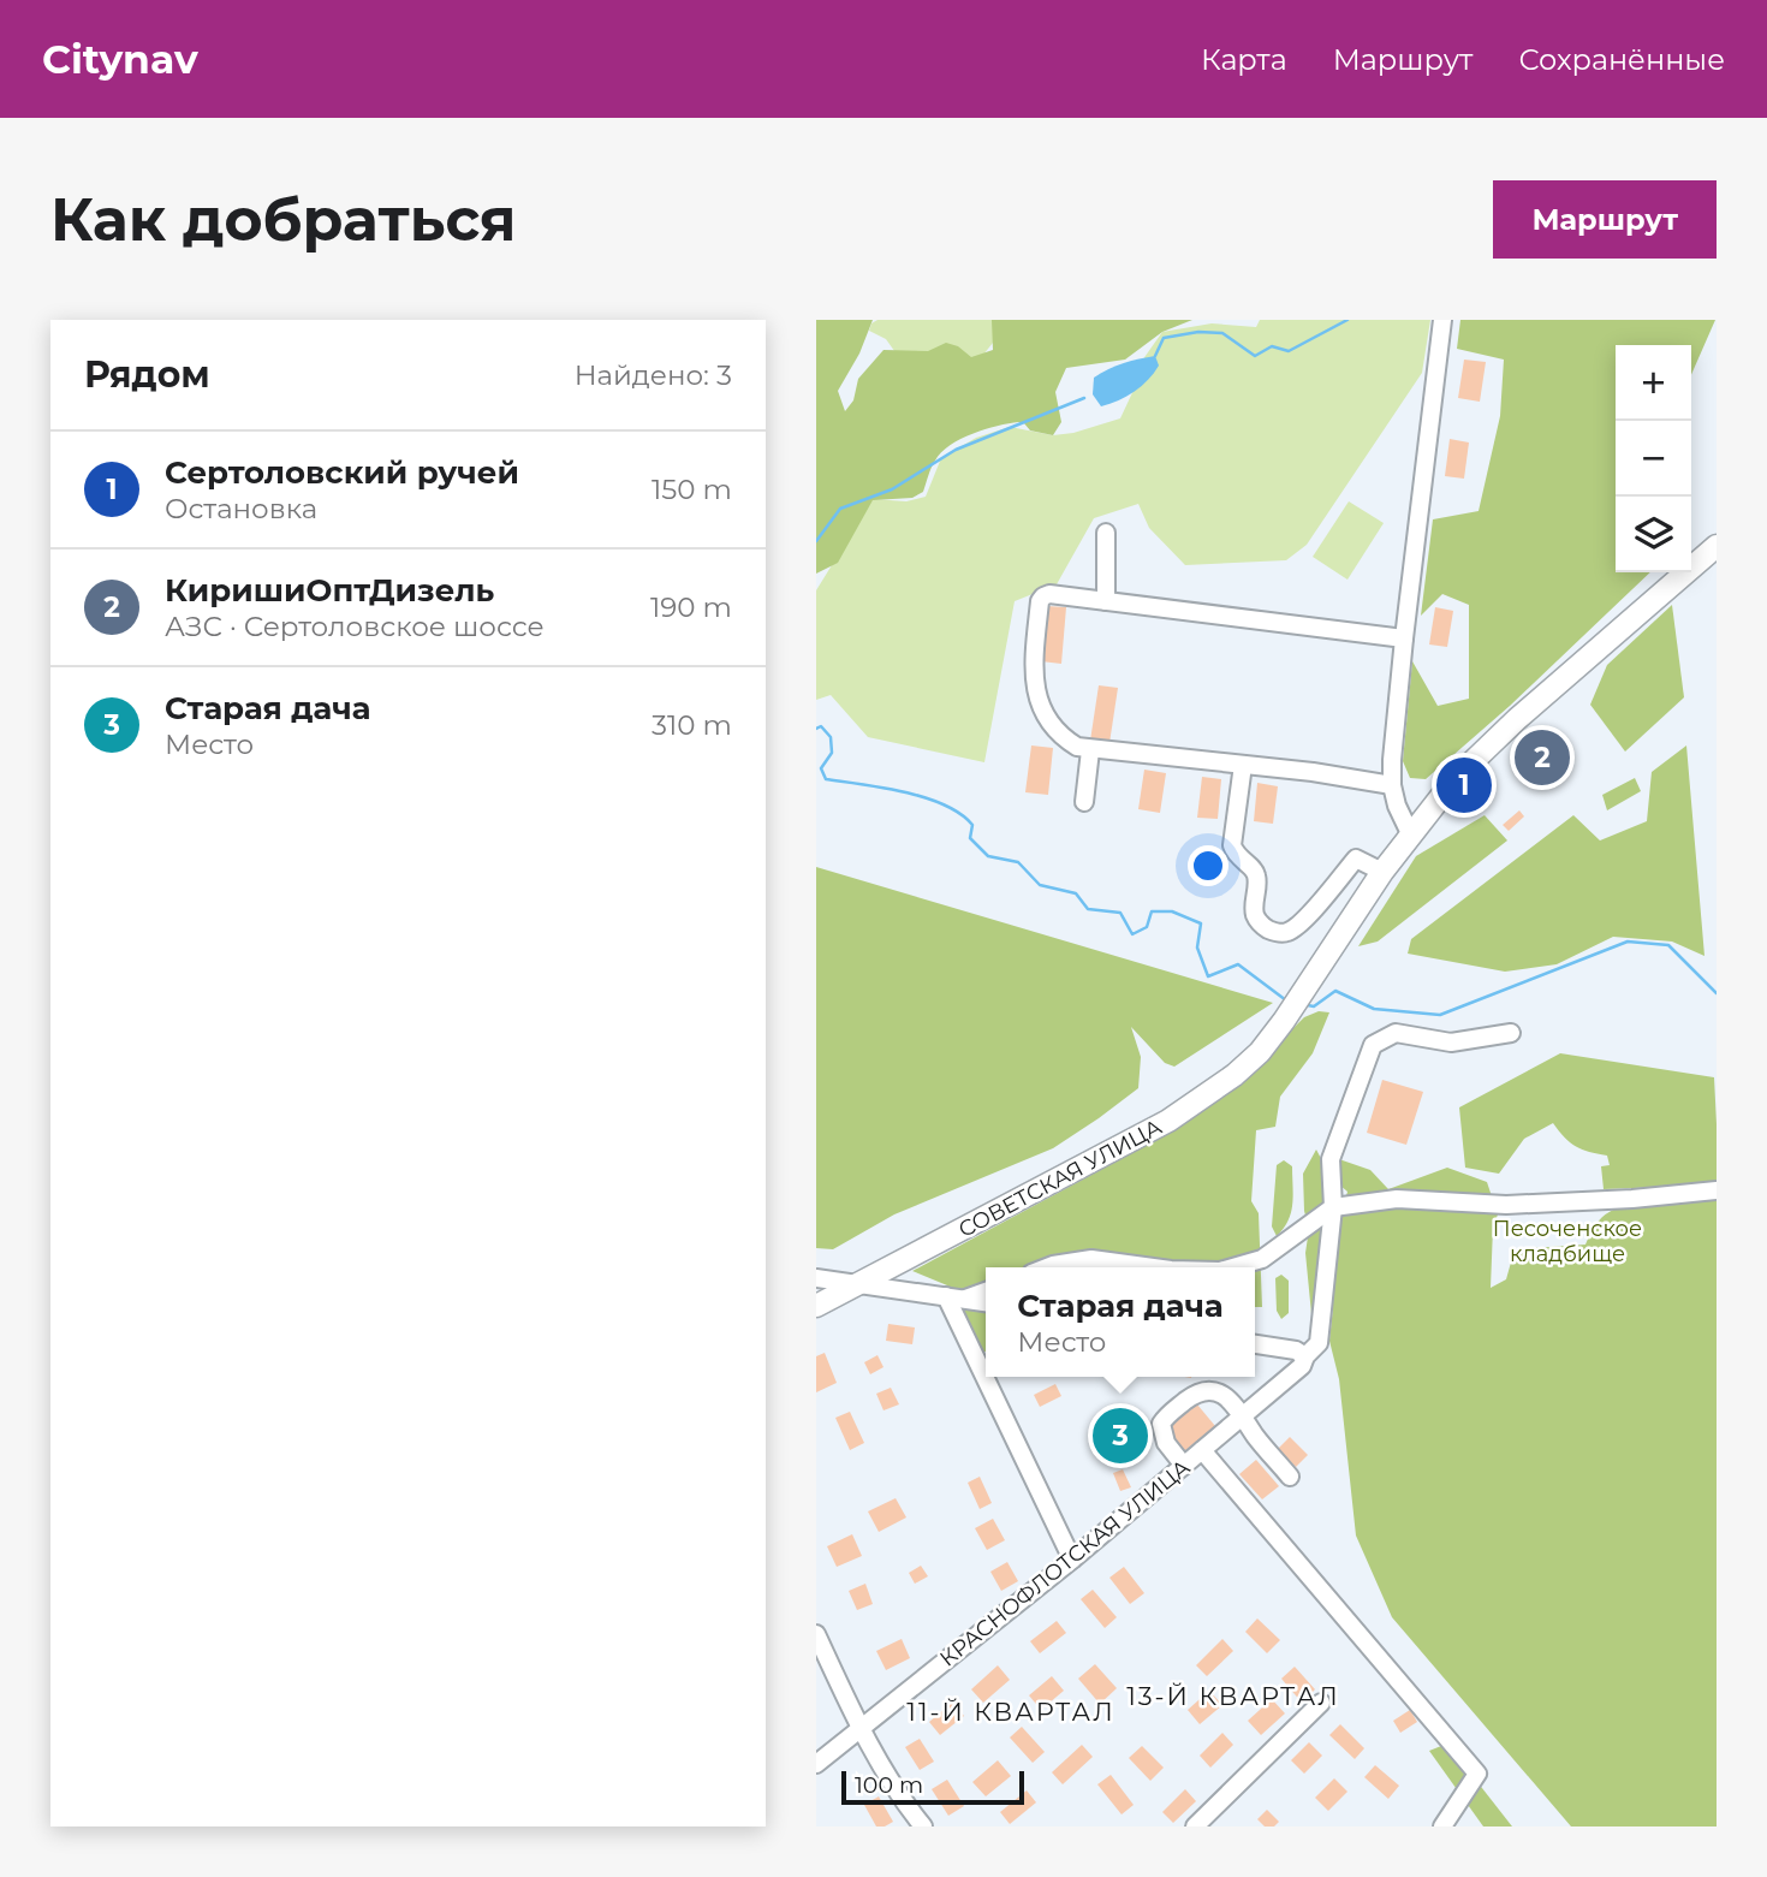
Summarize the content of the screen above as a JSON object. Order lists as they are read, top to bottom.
{
  "streets": {
    "main road": ["СОВЕТСКАЯ УЛИЦА"],
    "street": ["КРАСНОФЛОТСКАЯ УЛИЦА"]
  },
  "districts": ["13-Й КВАРТАЛ", "11-Й КВАРТАЛ"],
  "parks": ["Песоченское кладбище"],
  "scale_bar": "100 m",
  "page": {
    "header": "Citynav",
    "nav": ["Карта", "Маршрут", "Сохранённые"],
    "buttons": "Маршрут",
    "title": "Как добраться",
    "heading": ["Рядом", "Найдено: 3"],
    "map_buttons": ["+", "−"],
    "list": [
      {
        "mark": "1",
        "name": "Сертоловский ручей",
        "note": "Остановка",
        "value": "150 m"
      },
      {
        "mark": "2",
        "name": "КиришиОптДизель",
        "note": "АЗС · Сертоловское шоссе",
        "value": "190 m"
      },
      {
        "mark": "3",
        "name": "Старая дача",
        "note": "Место",
        "value": "310 m"
      }
    ],
    "pins": ["2", "1", "3"],
    "popup": ["Старая дача", "Место"],
    "scale": "100 m"
  }
}
